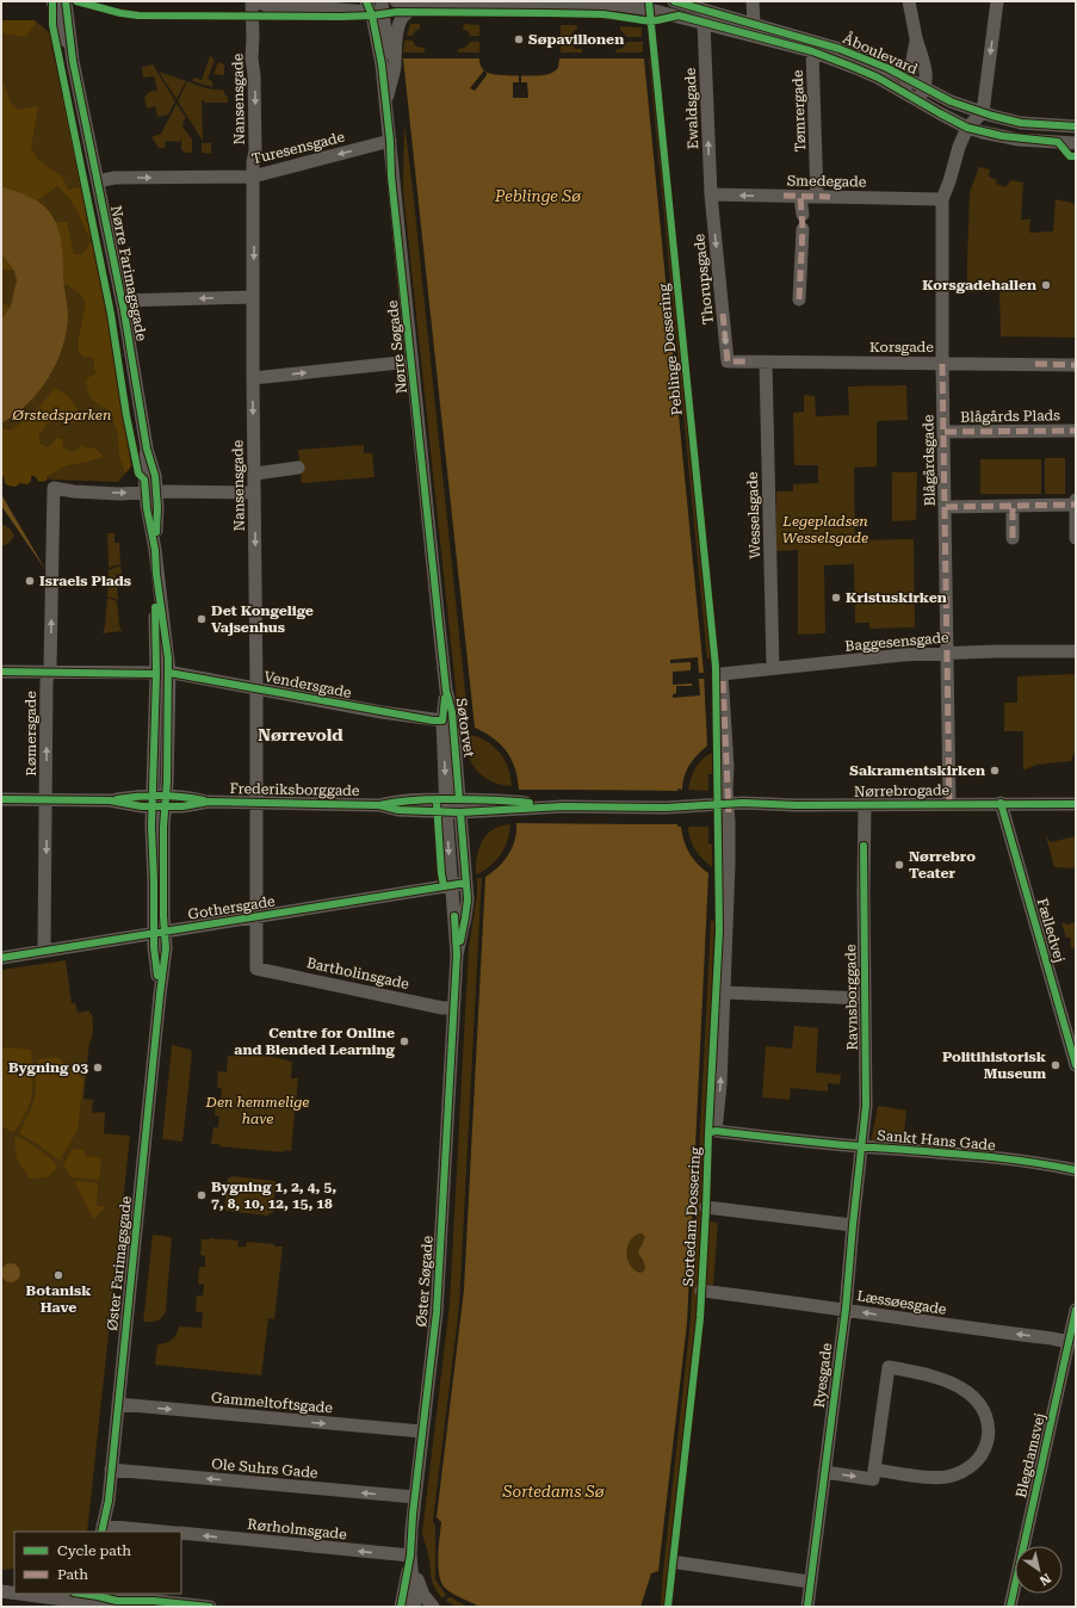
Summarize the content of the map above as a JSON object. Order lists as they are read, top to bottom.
{
  "streets": {
    "street": [
      "Åboulevard",
      "Nansensgade",
      "Ewaldsgade",
      "Tømrergade",
      "Turesensgade",
      "Smedegade",
      "Nørre Farimagsgade",
      "Thorupsgade",
      "Nørre Søgade",
      "Korsgade",
      "Blågårds Plads",
      "Blågårdsgade",
      "Wesselsgade",
      "Baggesensgade",
      "Vendersgade",
      "Søtorvet",
      "Rømersgade",
      "Frederiksborggade",
      "Nørrebrogade",
      "Gothersgade",
      "Fælledvej",
      "Bartholinsgade",
      "Ravnsborggade",
      "Sankt Hans Gade",
      "Sortedam Dossering",
      "Øster Farimagsgade",
      "Øster Søgade",
      "Læssøesgade",
      "Ryesgade",
      "Gammeltoftsgade",
      "Blegdamsvej",
      "Ole Suhrs Gade",
      "Rørholmsgade"
    ],
    "cycle path": ["Peblinge Dossering"]
  },
  "crossings": [
    ["Åboulevard", "Ewaldsgade"],
    ["Åboulevard", "Tømrergade"],
    ["Åboulevard", "Blågårdsgade"],
    ["Nansensgade", "Turesensgade"],
    ["Nansensgade", "Vendersgade"],
    ["Nansensgade", "Frederiksborggade"],
    ["Nansensgade", "Gothersgade"],
    ["Nansensgade", "Bartholinsgade"],
    ["Ewaldsgade", "Smedegade"],
    ["Ewaldsgade", "Thorupsgade"],
    ["Tømrergade", "Smedegade"],
    ["Turesensgade", "Nørre Farimagsgade"],
    ["Turesensgade", "Nørre Søgade"],
    ["Smedegade", "Thorupsgade"],
    ["Smedegade", "Blågårdsgade"],
    ["Nørre Farimagsgade", "Vendersgade"],
    ["Nørre Farimagsgade", "Rømersgade"],
    ["Nørre Farimagsgade", "Frederiksborggade"],
    ["Nørre Farimagsgade", "Gothersgade"],
    ["Nørre Farimagsgade", "Øster Farimagsgade"],
    ["Thorupsgade", "Korsgade"],
    ["Nørre Søgade", "Søtorvet"],
    ["Korsgade", "Blågårdsgade"],
    ["Korsgade", "Wesselsgade"],
    ["Blågårds Plads", "Blågårdsgade"],
    ["Blågårdsgade", "Baggesensgade"],
    ["Blågårdsgade", "Nørrebrogade"],
    ["Wesselsgade", "Baggesensgade"],
    ["Baggesensgade", "Nørrebrogade"],
    ["Baggesensgade", "Sortedam Dossering"],
    ["Vendersgade", "Søtorvet"],
    ["Vendersgade", "Rømersgade"],
    ["Søtorvet", "Frederiksborggade"],
    ["Søtorvet", "Gothersgade"],
    ["Søtorvet", "Øster Søgade"],
    ["Rømersgade", "Frederiksborggade"],
    ["Rømersgade", "Gothersgade"],
    ["Frederiksborggade", "Nørrebrogade"],
    ["Nørrebrogade", "Fælledvej"],
    ["Nørrebrogade", "Ravnsborggade"],
    ["Nørrebrogade", "Sortedam Dossering"],
    ["Gothersgade", "Øster Farimagsgade"],
    ["Bartholinsgade", "Øster Søgade"],
    ["Ravnsborggade", "Sankt Hans Gade"],
    ["Ravnsborggade", "Ryesgade"],
    ["Sankt Hans Gade", "Sortedam Dossering"],
    ["Sankt Hans Gade", "Ryesgade"],
    ["Øster Farimagsgade", "Gammeltoftsgade"],
    ["Øster Farimagsgade", "Ole Suhrs Gade"],
    ["Øster Søgade", "Gammeltoftsgade"],
    ["Øster Søgade", "Ole Suhrs Gade"],
    ["Øster Søgade", "Rørholmsgade"],
    ["Læssøesgade", "Ryesgade"],
    ["Læssøesgade", "Blegdamsvej"]
  ],
  "one_way": [
    "Nansensgade",
    "Ewaldsgade",
    "Smedegade",
    "Sortedam Dossering",
    "Læssøesgade",
    "Gammeltoftsgade",
    "Ole Suhrs Gade",
    "Rørholmsgade"
  ],
  "districts": ["Nørrevold"],
  "water": ["Peblinge Sø", "Sortedams Sø"],
  "parks": ["Ørstedsparken", "Legepladsen Wesselsgade", "Den hemmelige have"],
  "places": [
    "Søpavillonen",
    "Korsgadehallen",
    "Israels Plads",
    "Kristuskirken",
    "Det Kongelige Vajsenhus",
    "Sakramentskirken",
    "Nørrebro Teater",
    "Centre for Online and Blended Learning",
    "Politihistorisk Museum",
    "Bygning 03",
    "Bygning 1, 2, 4, 5, 7, 8, 10, 12, 15, 18",
    "Botanisk Have"
  ],
  "legend": ["Cycle path", "Path"],
  "north": "bottom right"
}
